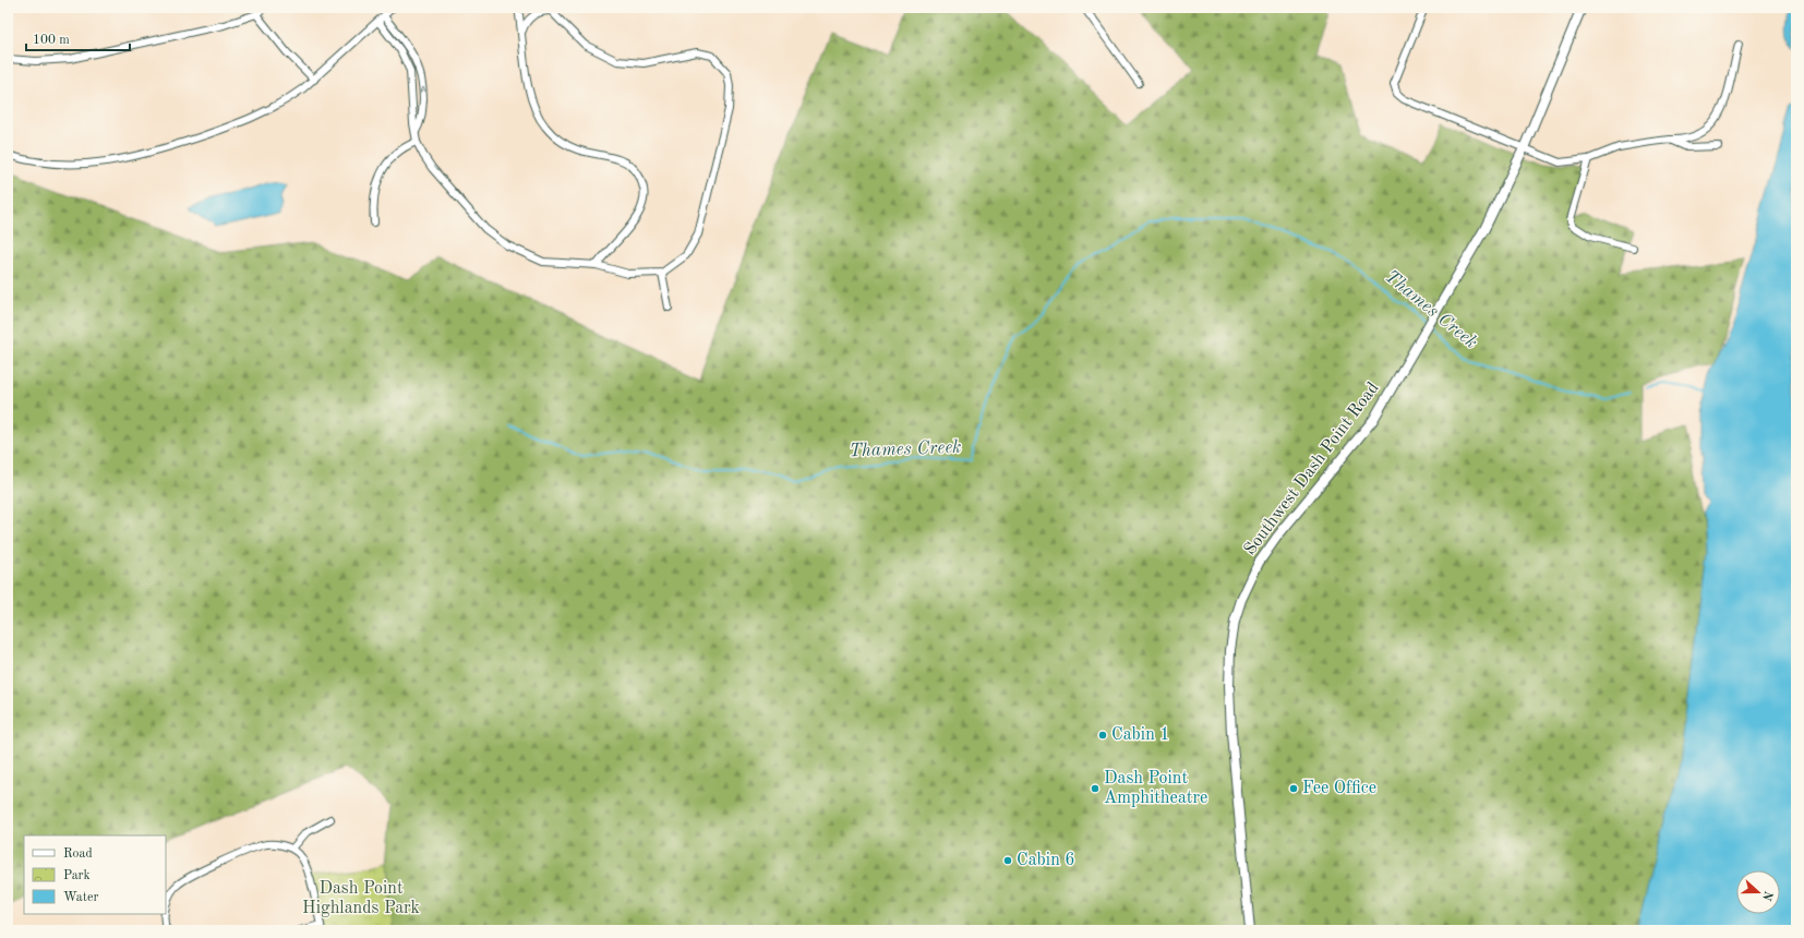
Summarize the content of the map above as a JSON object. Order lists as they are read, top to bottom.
{
  "streets": {
    "main road": ["Southwest Dash Point Road"]
  },
  "water": ["Thames Creek"],
  "parks": ["Dash Point Highlands Park"],
  "places": [
    "Cabin 1",
    "Dash Point Amphitheatre",
    "Fee Office",
    "Cabin 6"
  ],
  "legend": ["Road", "Park", "Water"],
  "scale_bar": "100 m",
  "north": "right"
}
